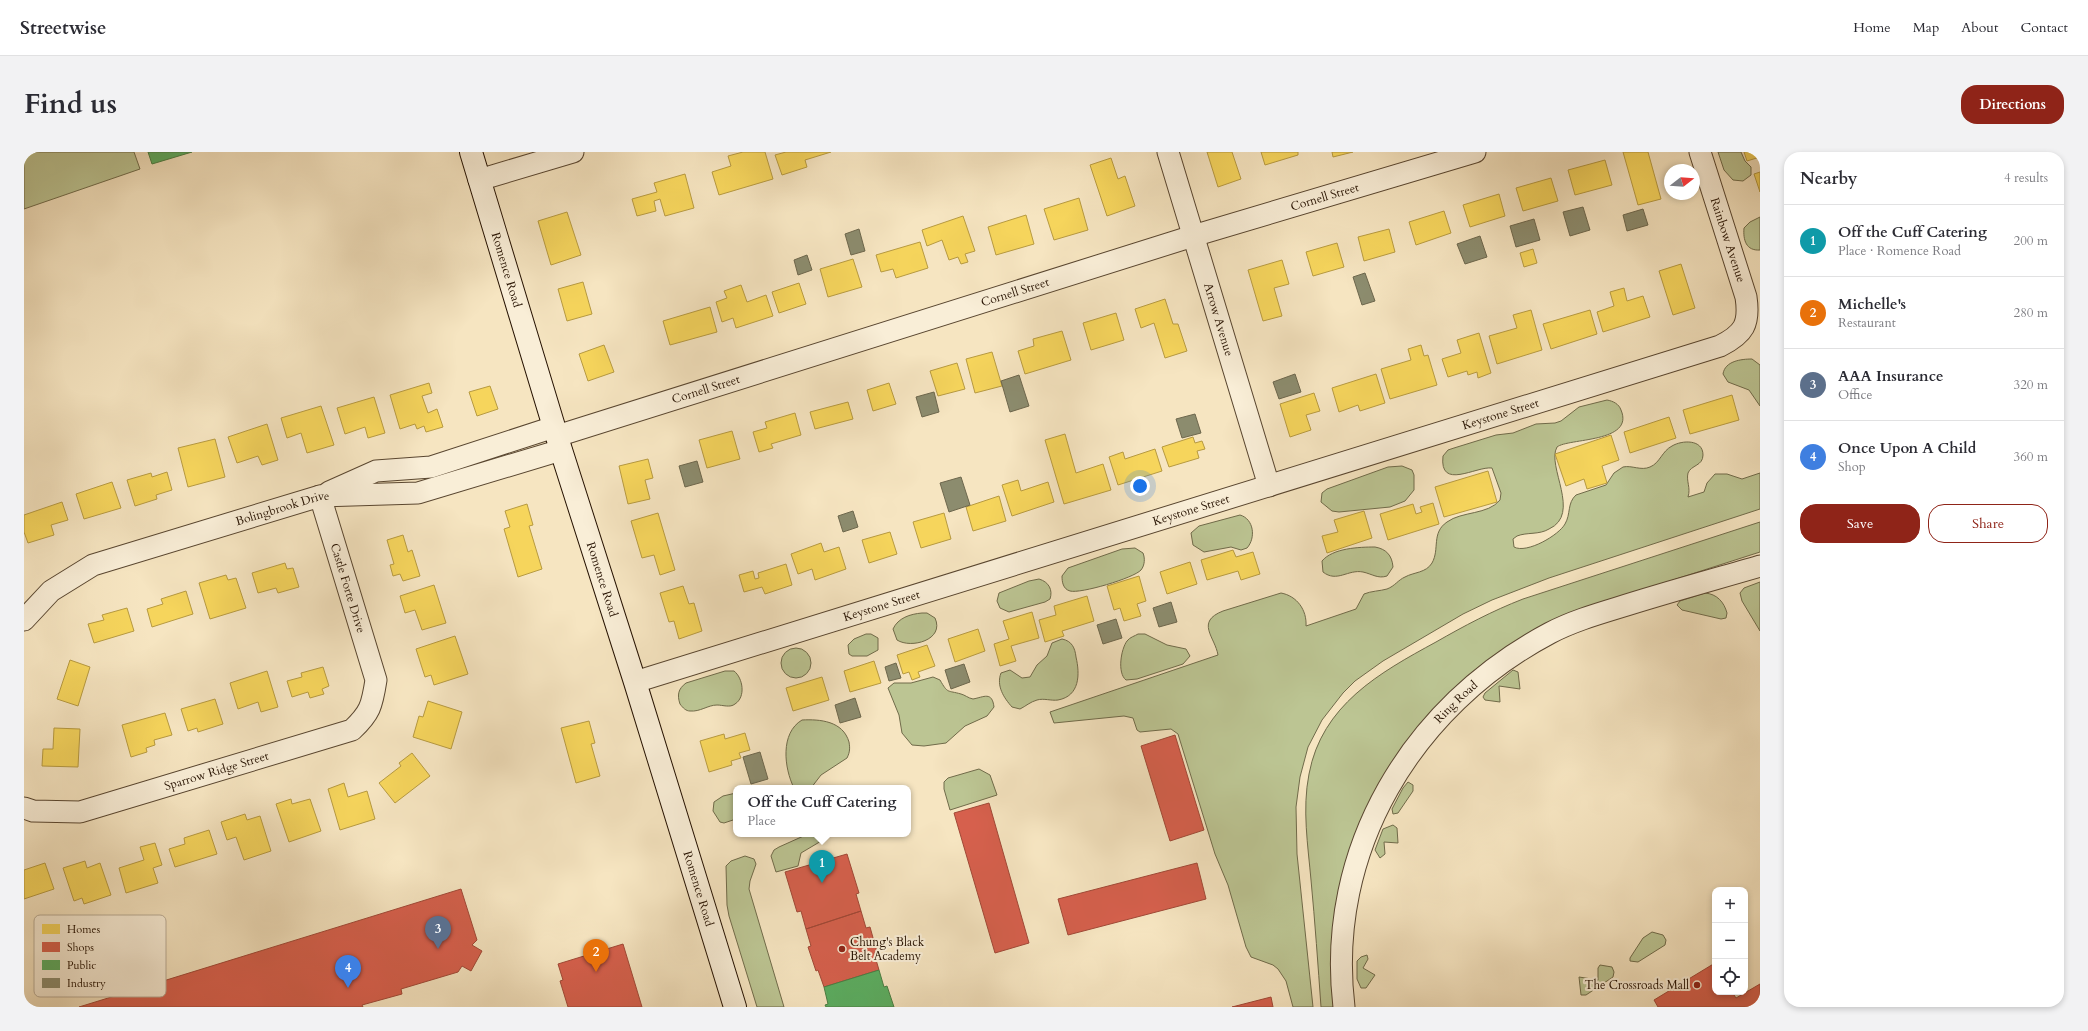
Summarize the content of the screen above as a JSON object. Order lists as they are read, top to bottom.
{
  "streets": {
    "street": [
      "Cornell Street",
      "Rainbow Avenue",
      "Romence Road",
      "Arrow Avenue",
      "Keystone Street",
      "Bolingbrook Drive",
      "Castle Forte Drive",
      "Ring Road",
      "Sparrow Ridge Street"
    ]
  },
  "crossings": [
    ["Cornell Street", "Romence Road"],
    ["Cornell Street", "Arrow Avenue"],
    ["Cornell Street", "Bolingbrook Drive"],
    ["Rainbow Avenue", "Keystone Street"],
    ["Romence Road", "Keystone Street"],
    ["Romence Road", "Bolingbrook Drive"],
    ["Arrow Avenue", "Keystone Street"],
    ["Bolingbrook Drive", "Castle Forte Drive"],
    ["Castle Forte Drive", "Sparrow Ridge Street"]
  ],
  "places": ["Chung's Black Belt Academy", "The Crossroads Mall"],
  "legend": [
    "Homes",
    "Shops",
    "Public",
    "Industry"
  ],
  "north": "right",
  "page": {
    "header": "Streetwise",
    "nav": [
      "Home",
      "Map",
      "About",
      "Contact"
    ],
    "title": "Find us",
    "buttons": [
      "Directions",
      ["Save", "Share"]
    ],
    "heading": ["Nearby", "4 results"],
    "list": [
      {
        "mark": "1",
        "name": "Off the Cuff Catering",
        "note": "Place · Romence Road",
        "value": "200 m"
      },
      {
        "mark": "2",
        "name": "Michelle's",
        "note": "Restaurant",
        "value": "280 m"
      },
      {
        "mark": "3",
        "name": "AAA Insurance",
        "note": "Office",
        "value": "320 m"
      },
      {
        "mark": "4",
        "name": "Once Upon A Child",
        "note": "Shop",
        "value": "360 m"
      }
    ],
    "popup": ["Off the Cuff Catering", "Place"],
    "pins": [
      "1",
      "3",
      "2",
      "4"
    ],
    "map_buttons": ["+", "−"]
  }
}
